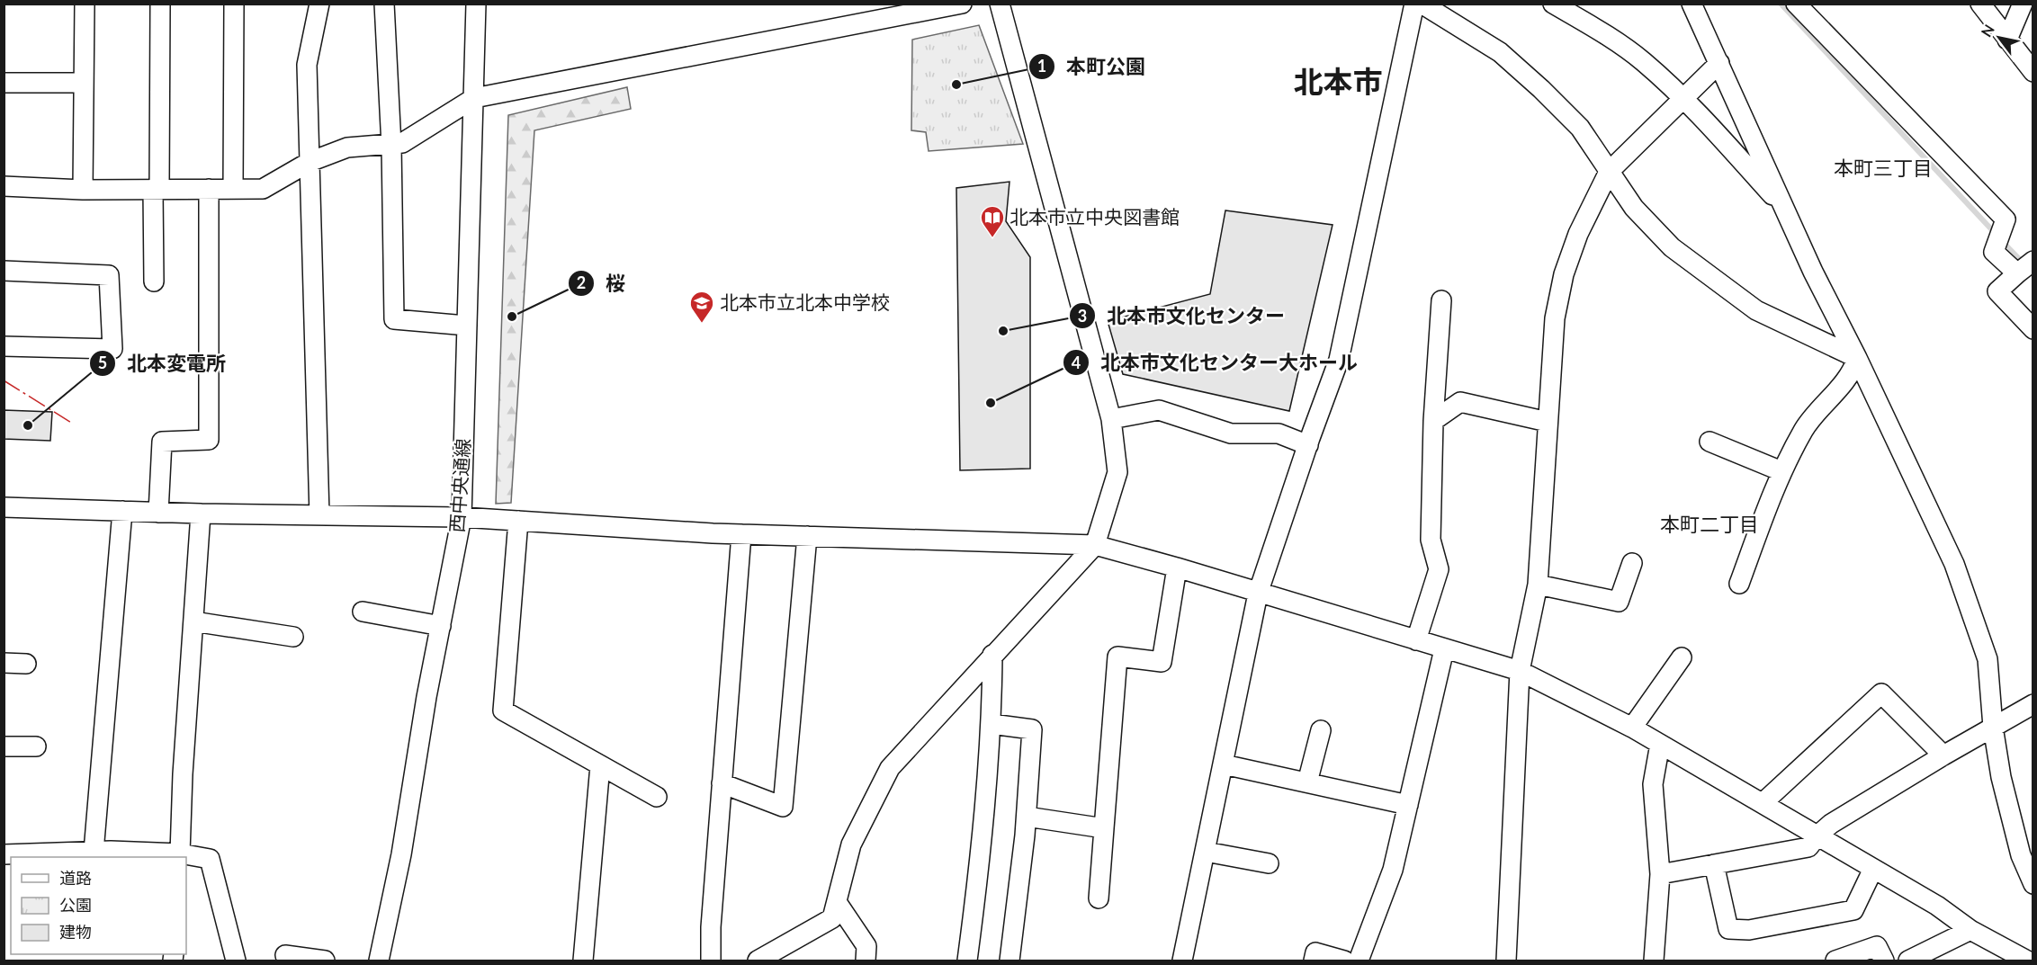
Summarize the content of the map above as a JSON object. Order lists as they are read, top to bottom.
{
  "streets": {
    "street": ["西中央通線"]
  },
  "districts": ["北本市", "本町三丁目", "本町二丁目"],
  "places": {
    "other": [
      "本町公園",
      "桜",
      "北本市文化センター",
      "北本市文化センター大ホール",
      "北本変電所"
    ],
    "library": ["北本市立中央図書館"],
    "school or university": ["北本市立北本中学校"]
  },
  "legend": ["道路", "公園", "建物"],
  "north": "top left"
}
